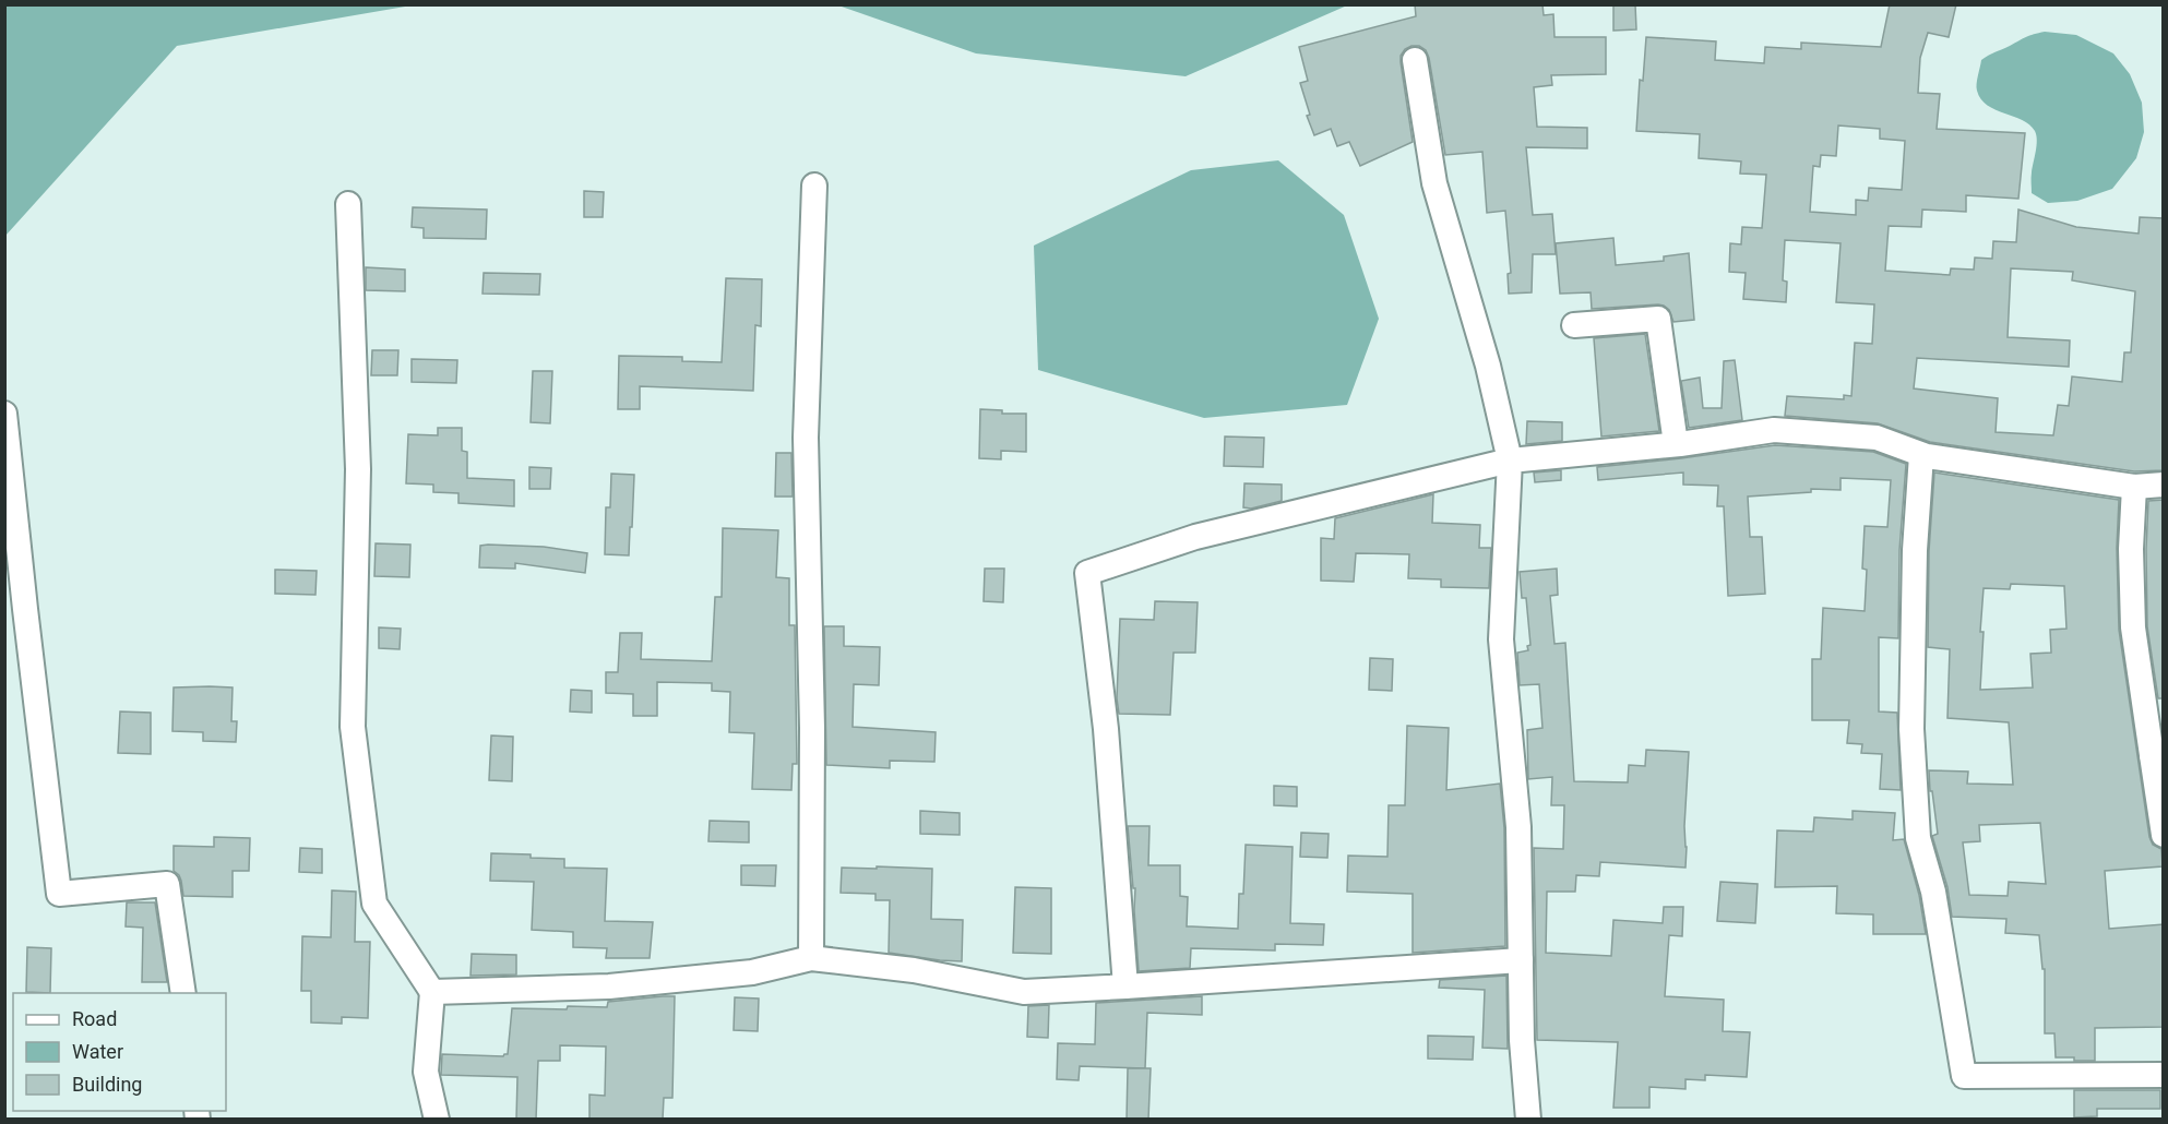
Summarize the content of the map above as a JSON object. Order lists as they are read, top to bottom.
{
  "legend": ["Road", "Water", "Building"]
}
